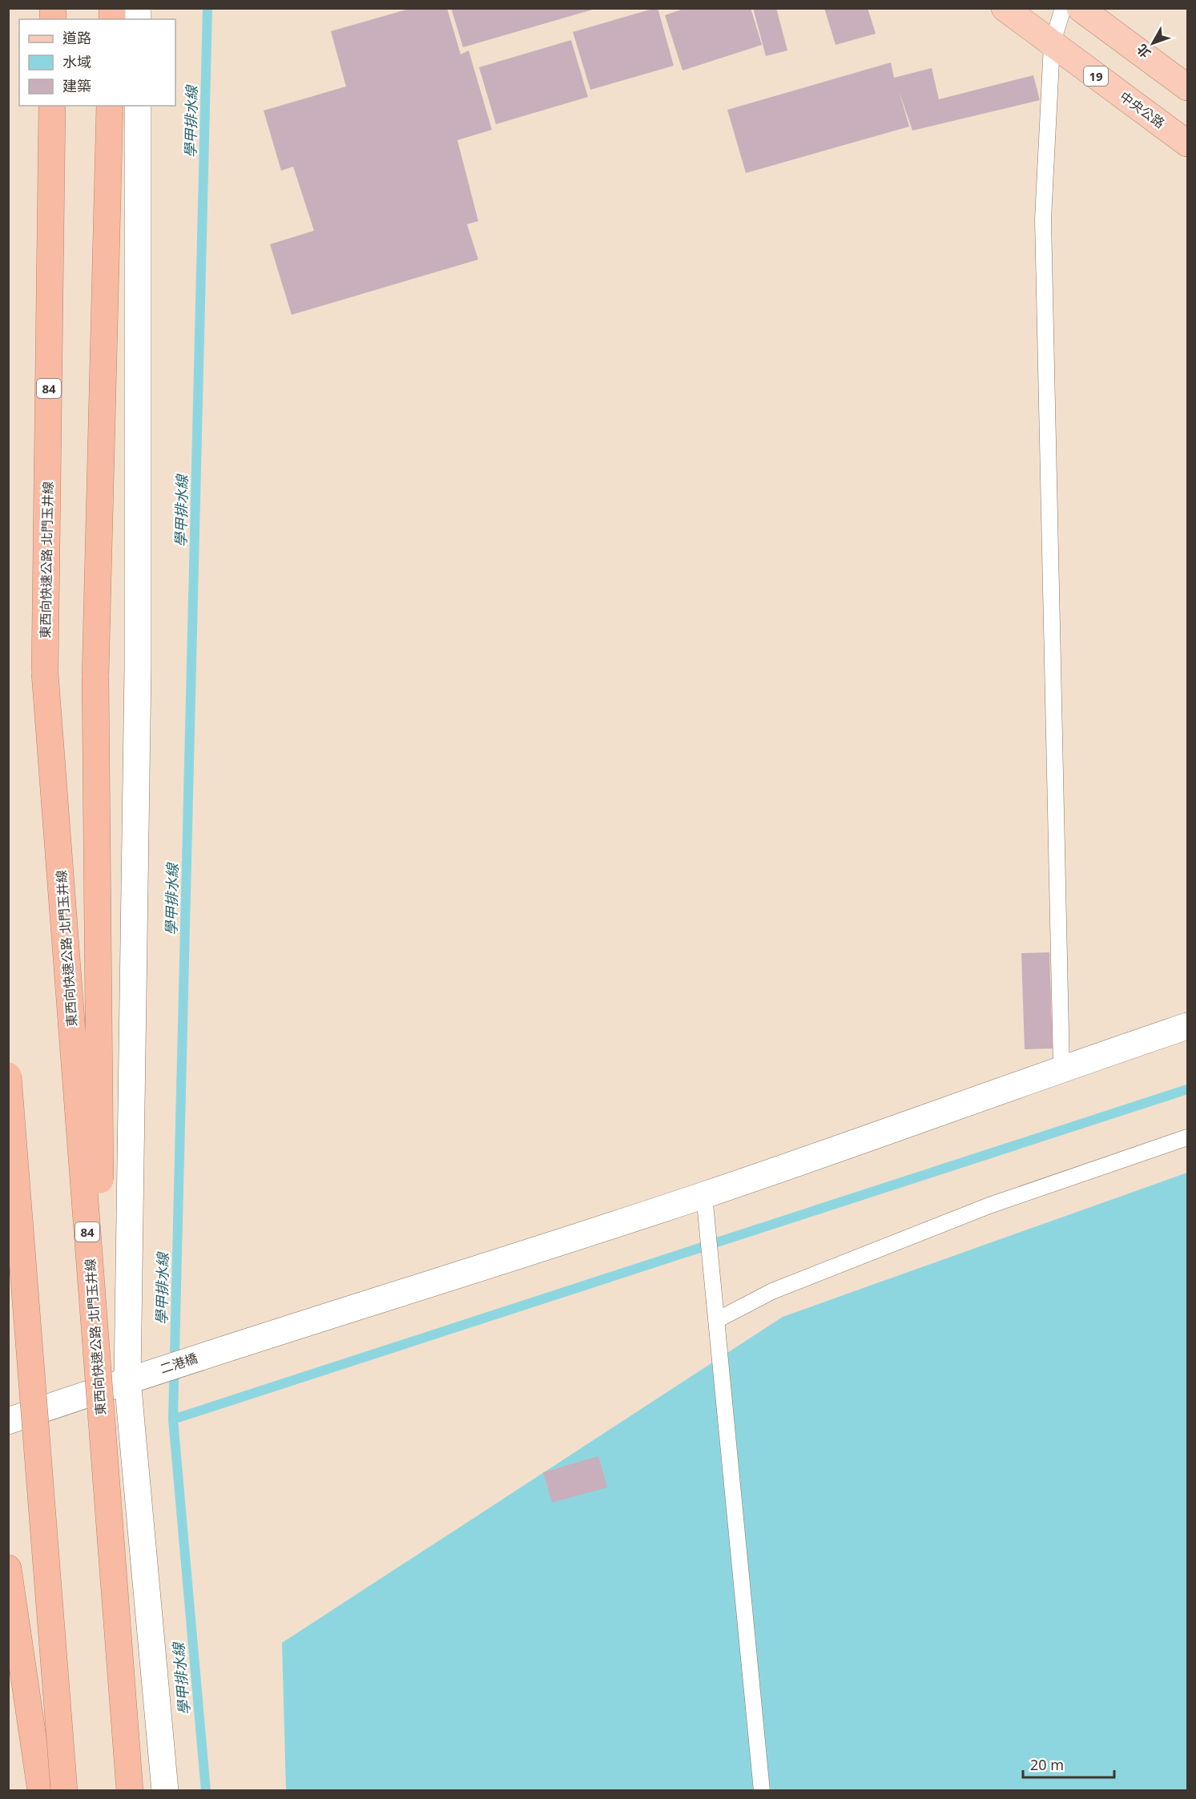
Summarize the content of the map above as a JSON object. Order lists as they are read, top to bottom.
{
  "streets": {
    "highway": ["84", "東西向快速公路 北門玉井線"],
    "main road": ["19", "中央公路"],
    "street": ["二港橋"]
  },
  "water": ["學甲排水線"],
  "legend": ["道路", "水域", "建築"],
  "scale_bar": "20 m",
  "north": "bottom left"
}
